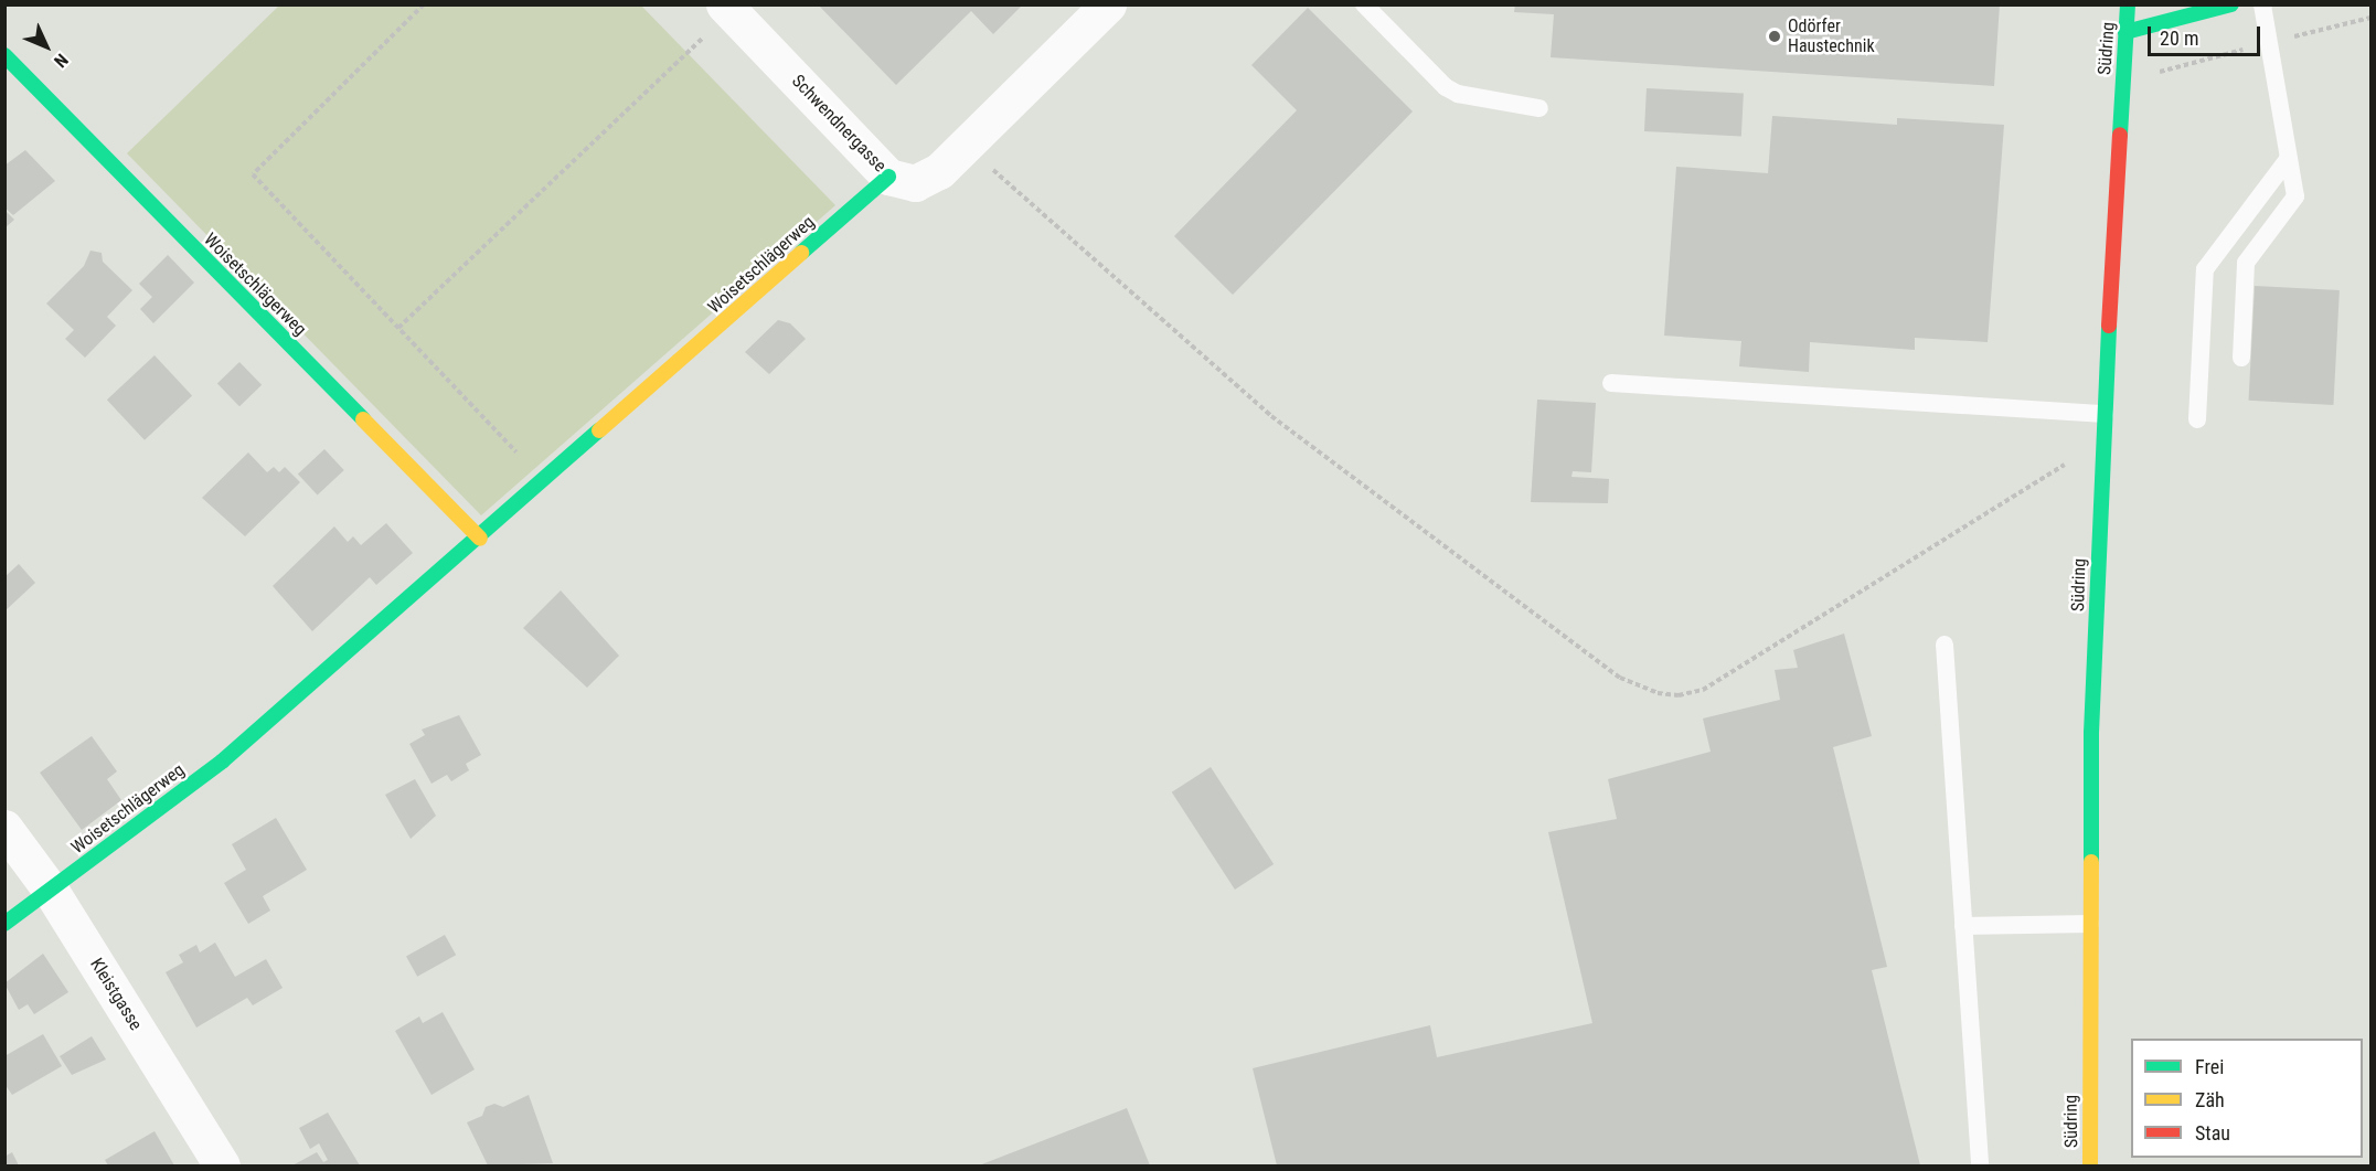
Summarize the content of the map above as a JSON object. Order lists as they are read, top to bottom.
{
  "streets": {
    "street": [
      "Südring",
      "Schwendnergasse",
      "Woisetschlägerweg",
      "Kleistgasse"
    ]
  },
  "crossings": [
    ["Schwendnergasse", "Woisetschlägerweg"],
    ["Woisetschlägerweg", "Kleistgasse"]
  ],
  "places": ["Odörfer Haustechnik"],
  "legend": ["Frei", "Zäh", "Stau"],
  "scale_bar": "20 m",
  "north": "bottom right"
}
